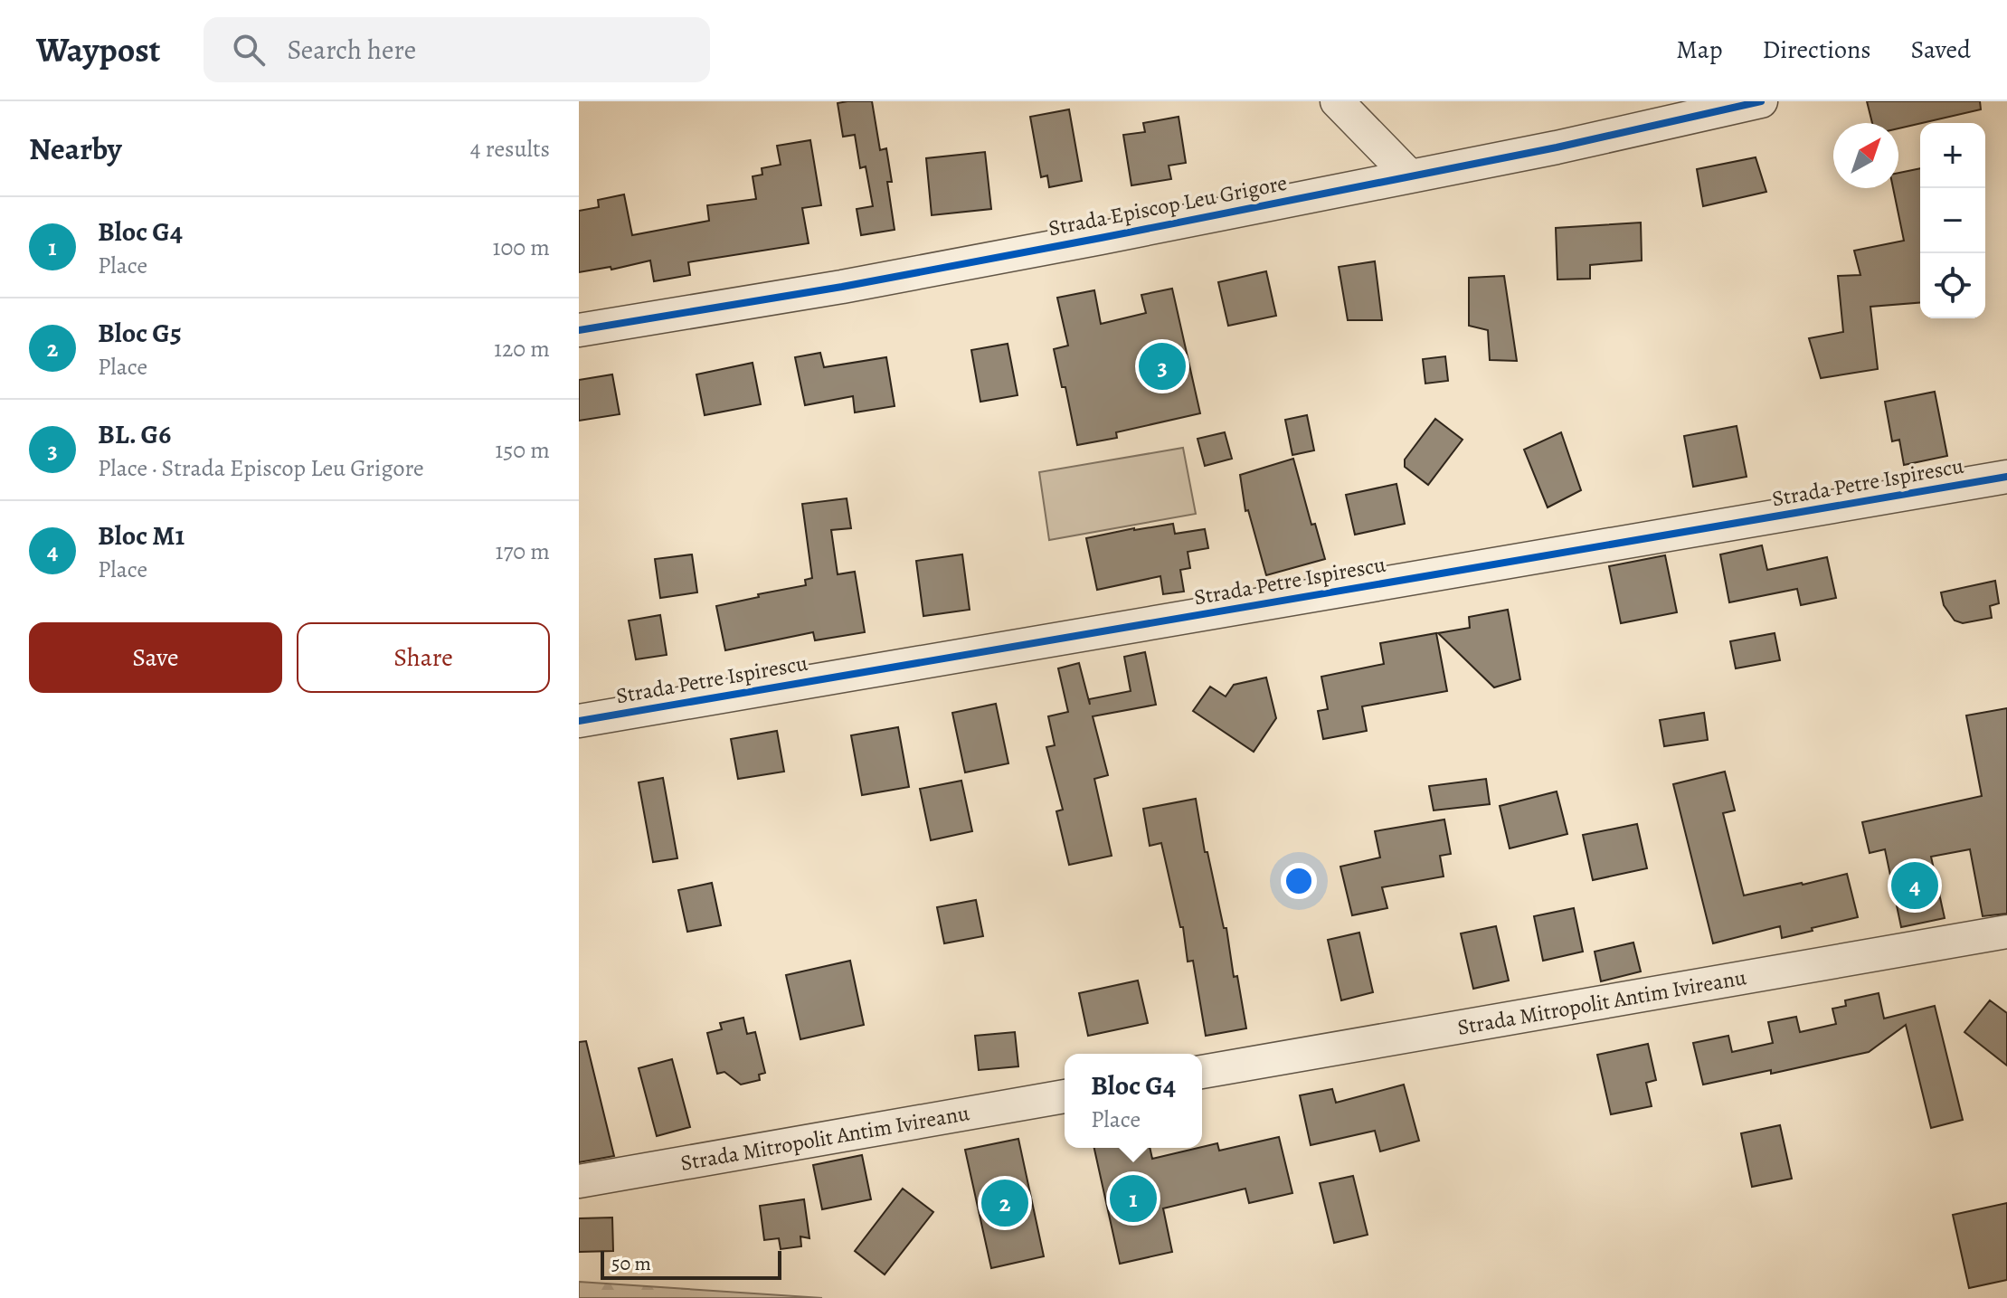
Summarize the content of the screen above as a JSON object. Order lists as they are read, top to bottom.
{
  "streets": {
    "street": ["Strada Episcop Leu Grigore", "Strada Petre Ispirescu", "Strada Mitropolit Antim Ivireanu"]
  },
  "scale_bar": "50 m",
  "north": "top right",
  "page": {
    "header": "Waypost",
    "search": "Search here",
    "nav": ["Map", "Directions", "Saved"],
    "heading": ["Nearby", "4 results"],
    "map_buttons": ["+", "−"],
    "list": [
      {
        "mark": "1",
        "name": "Bloc G4",
        "note": "Place",
        "value": "100 m"
      },
      {
        "mark": "2",
        "name": "Bloc G5",
        "note": "Place",
        "value": "120 m"
      },
      {
        "mark": "3",
        "name": "BL. G6",
        "note": "Place · Strada Episcop Leu Grigore",
        "value": "150 m"
      },
      {
        "mark": "4",
        "name": "Bloc M1",
        "note": "Place",
        "value": "170 m"
      }
    ],
    "pins": [
      "3",
      "4",
      "1",
      "2"
    ],
    "buttons": ["Save", "Share"],
    "popup": ["Bloc G4", "Place"],
    "scale": "50 m"
  }
}
